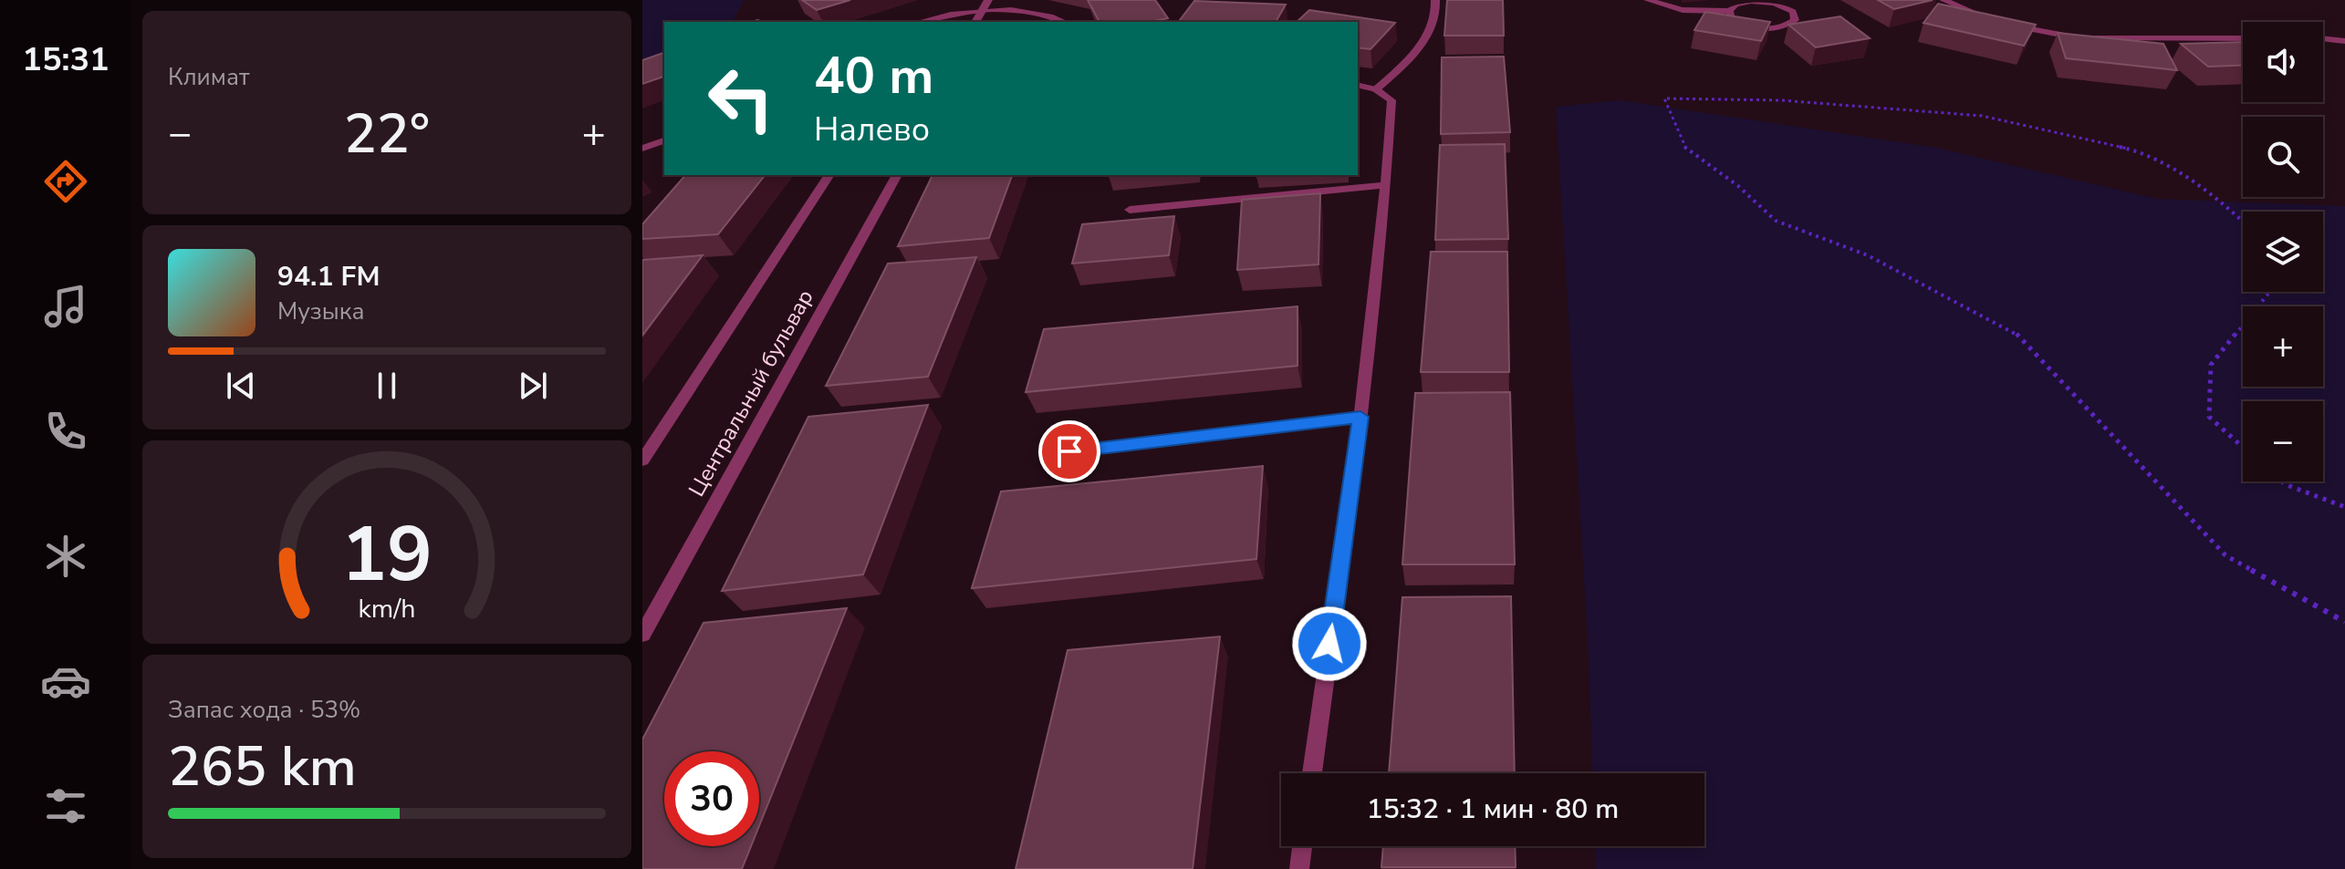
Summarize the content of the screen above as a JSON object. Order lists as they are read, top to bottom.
{
  "streets": {
    "street": ["Центральный бульвар"]
  },
  "page": {
    "tabs": "15:31",
    "tile": [
      "Климат",
      ["Запас хода · 53%", "265 km"]
    ],
    "map_buttons": ["+", "−"],
    "turn": ["40 m", "Налево"],
    "heat": ["−", "22°", "+"],
    "song": ["94.1 FM", "Музыка"],
    "limit": "30",
    "trip": "15:32 · 1 мин · 80 m",
    "gauge": ["19", "km/h"]
  }
}
